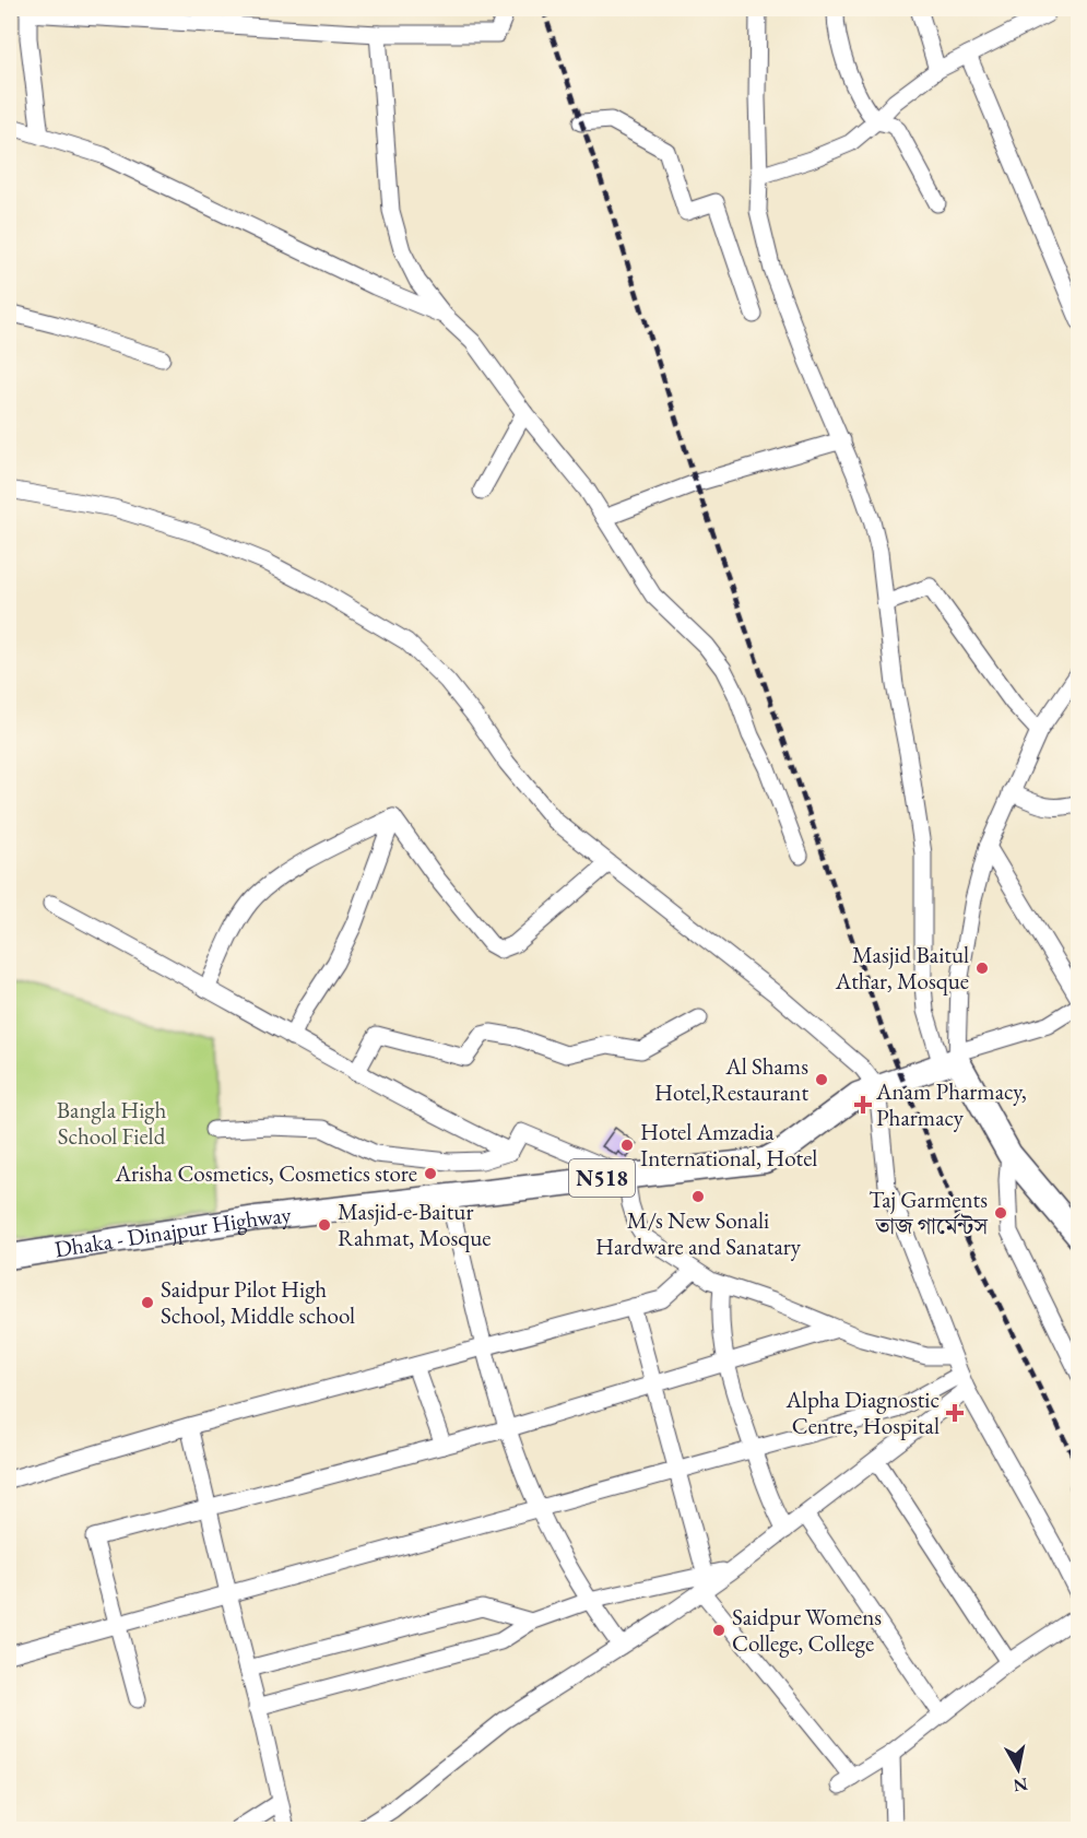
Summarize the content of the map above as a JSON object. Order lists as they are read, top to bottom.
{
  "streets": {
    "highway": ["N518", "Dhaka - Dinajpur Highway"]
  },
  "parks": ["Bangla High School Field"],
  "places": {
    "other": [
      "Masjid Baitul Athar, Mosque",
      "Al Shams Hotel,Restaurant",
      "Hotel Amzadia International, Hotel",
      "Arisha Cosmetics, Cosmetics store",
      "M/s New Sonali Hardware and Sanatary",
      "Taj Garments তাজ গার্মেন্টস",
      "Masjid-e-Baitur Rahmat, Mosque",
      "Saidpur Pilot High School, Middle school",
      "Saidpur Womens College, College"
    ],
    "health": ["Anam Pharmacy, Pharmacy", "Alpha Diagnostic Centre, Hospital"]
  },
  "north": "bottom"
}
